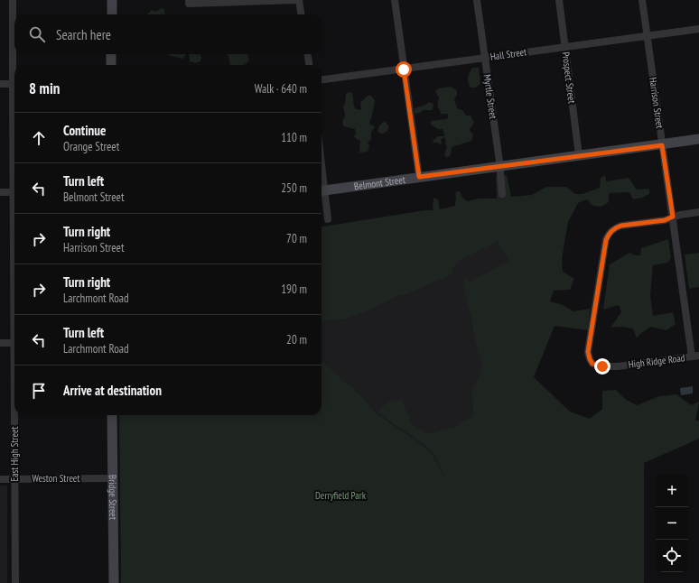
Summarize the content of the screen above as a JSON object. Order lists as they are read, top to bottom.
{
  "streets": {
    "street": [
      "Hall Street",
      "Prospect Street",
      "Myrtle Street",
      "Harrison Street",
      "Belmont Street",
      "High Ridge Road",
      "East High Street",
      "Weston Street",
      "Bridge Street"
    ]
  },
  "crossings": [
    ["Hall Street", "Prospect Street"],
    ["Hall Street", "Myrtle Street"],
    ["Hall Street", "Harrison Street"],
    ["Prospect Street", "Belmont Street"],
    ["Myrtle Street", "Belmont Street"],
    ["Harrison Street", "Belmont Street"],
    ["Harrison Street", "High Ridge Road"],
    ["East High Street", "Weston Street"],
    ["Weston Street", "Bridge Street"]
  ],
  "parks": ["Derryfield Park"],
  "page": {
    "search": "Search here",
    "heading": ["8 min", "Walk · 640 m"],
    "list": [
      ["Continue", "Orange Street", "110 m"],
      ["Turn left", "Belmont Street", "250 m"],
      ["Turn right", "Harrison Street", "70 m"],
      ["Turn right", "Larchmont Road", "190 m"],
      ["Turn left", "Larchmont Road", "20 m"],
      "Arrive at destination"
    ],
    "map_buttons": ["+", "−"]
  }
}
